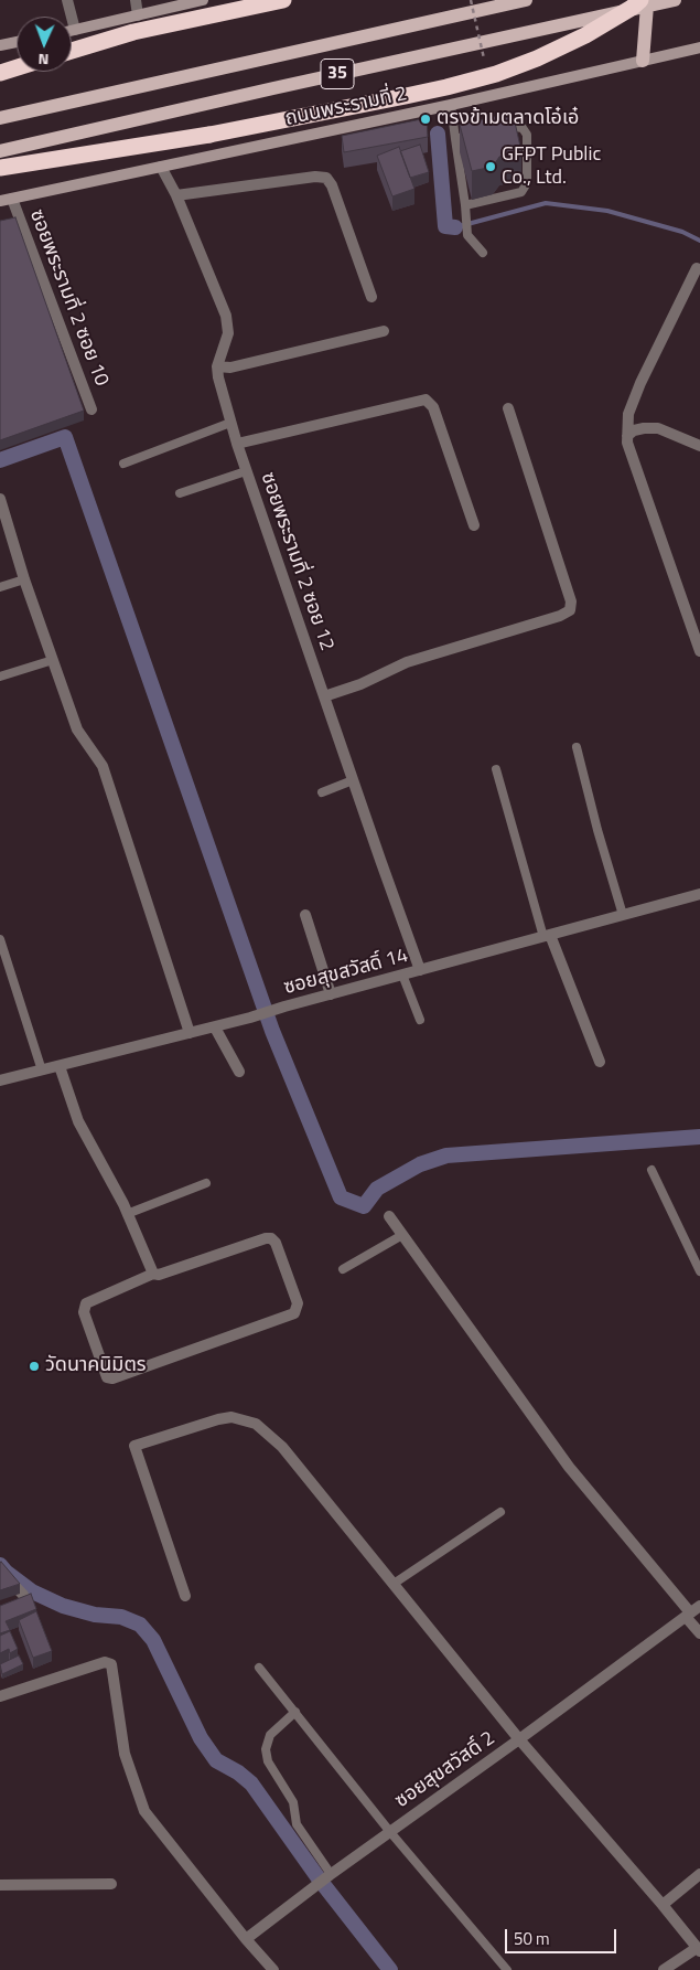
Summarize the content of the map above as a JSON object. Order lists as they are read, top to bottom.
{
  "streets": {
    "main road": ["35", "ถนนพระรามที่ 2"],
    "street": [
      "ซอยพระรามที่ 2 ซอย 10",
      "ซอยพระรามที่ 2 ซอย 12",
      "ซอยสุขสวัสดิ์ 14",
      "ซอยสุขสวัสดิ์ 2"
    ]
  },
  "crossings": [
    ["ถนนพระรามที่ 2", "ซอยพระรามที่ 2 ซอย 10"],
    ["ซอยพระรามที่ 2 ซอย 12", "ซอยสุขสวัสดิ์ 14"]
  ],
  "places": ["ตรงข้ามตลาดโอ๋เอ๋", "GFPT Public Co., Ltd.", "วัดนาคนิมิตร"],
  "scale_bar": "50 m",
  "north": "bottom"
}
